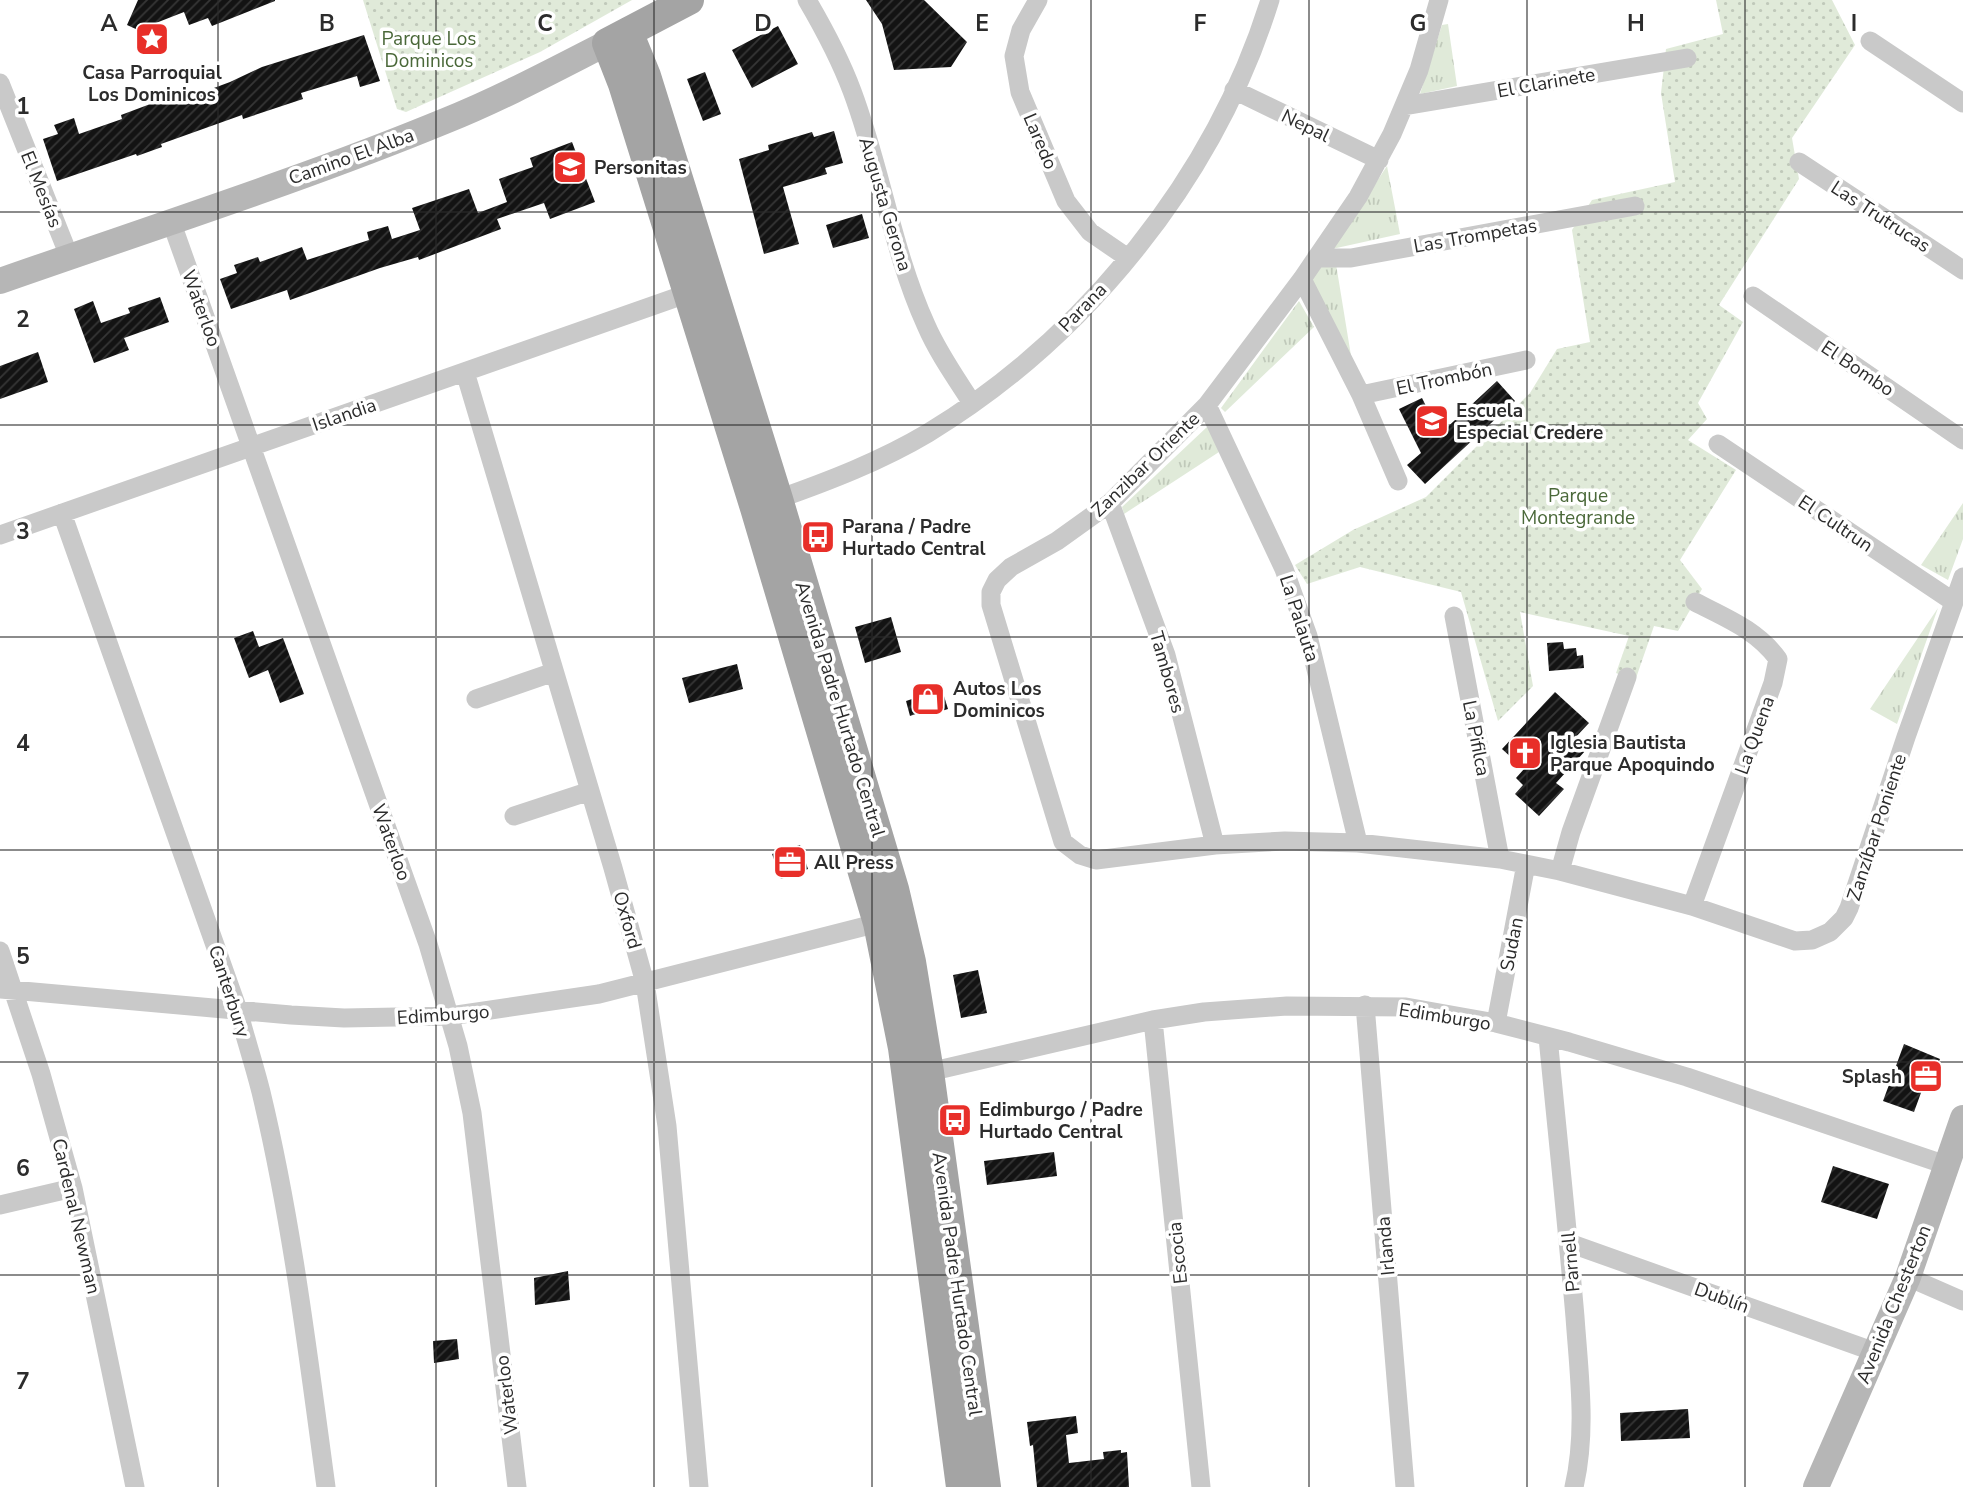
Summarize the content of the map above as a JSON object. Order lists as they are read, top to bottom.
{
  "streets": {
    "main road": ["Camino El Alba", "Avenida Padre Hurtado Central", "Avenida Chesterton"],
    "street": [
      "El Clarinete",
      "Nepal",
      "Laredo",
      "El Mesías",
      "Augusta Gerona",
      "Las Trutrucas",
      "Las Trompetas",
      "Parana",
      "Waterloo",
      "El Bombo",
      "El Trombón",
      "Islandia",
      "Zanzibar Oriente",
      "El Cultrun",
      "La Palauta",
      "Tambores",
      "La Quena",
      "La Pifilca",
      "Zanzíbar Poniente",
      "Oxford",
      "Sudan",
      "Canterbury",
      "Edimburgo",
      "Cardenal Newman",
      "Irlanda",
      "Escocia",
      "Parnell",
      "Dublín"
    ]
  },
  "crossings": [
    ["El Clarinete", "Zanzibar Oriente"],
    ["Nepal", "Parana"],
    ["Nepal", "Zanzibar Oriente"],
    ["Laredo", "Parana"],
    ["Camino El Alba", "El Mesías"],
    ["Camino El Alba", "Waterloo"],
    ["Camino El Alba", "Avenida Padre Hurtado Central"],
    ["Augusta Gerona", "Parana"],
    ["Las Trompetas", "Zanzibar Oriente"],
    ["Parana", "Avenida Padre Hurtado Central"],
    ["Waterloo", "Islandia"],
    ["Waterloo", "Edimburgo"],
    ["Islandia", "Avenida Padre Hurtado Central"],
    ["Islandia", "Oxford"],
    ["Islandia", "Canterbury"],
    ["Zanzibar Oriente", "La Palauta"],
    ["Zanzibar Oriente", "Tambores"],
    ["Zanzibar Oriente", "La Pifilca"],
    ["Zanzibar Oriente", "Zanzíbar Poniente"],
    ["Zanzibar Oriente", "Sudan"],
    ["El Cultrun", "Zanzíbar Poniente"],
    ["Avenida Padre Hurtado Central", "Edimburgo"],
    ["La Quena", "Zanzíbar Poniente"],
    ["Zanzíbar Poniente", "Sudan"],
    ["Oxford", "Edimburgo"],
    ["Sudan", "Edimburgo"],
    ["Canterbury", "Edimburgo"],
    ["Edimburgo", "Cardenal Newman"],
    ["Edimburgo", "Irlanda"],
    ["Edimburgo", "Escocia"],
    ["Edimburgo", "Parnell"],
    ["Edimburgo", "Avenida Chesterton"],
    ["Parnell", "Dublín"],
    ["Dublín", "Avenida Chesterton"]
  ],
  "parks": ["Parque Los Dominicos", "Parque Montegrande"],
  "places": {
    "place": ["Casa Parroquial Los Dominicos"],
    "school or university": ["Personitas", "Escuela Especial Credere"],
    "bus stop": ["Parana / Padre Hurtado Central", "Edimburgo / Padre Hurtado Central"],
    "shop": ["Autos Los Dominicos"],
    "church": ["Iglesia Bautista Parque Apoquindo"],
    "office": ["All Press", "Splash"]
  },
  "grid": {
    "columns": [
      "A",
      "B",
      "C",
      "D",
      "E",
      "F",
      "G",
      "H",
      "I"
    ],
    "rows": [
      "1",
      "2",
      "3",
      "4",
      "5",
      "6",
      "7"
    ]
  }
}
